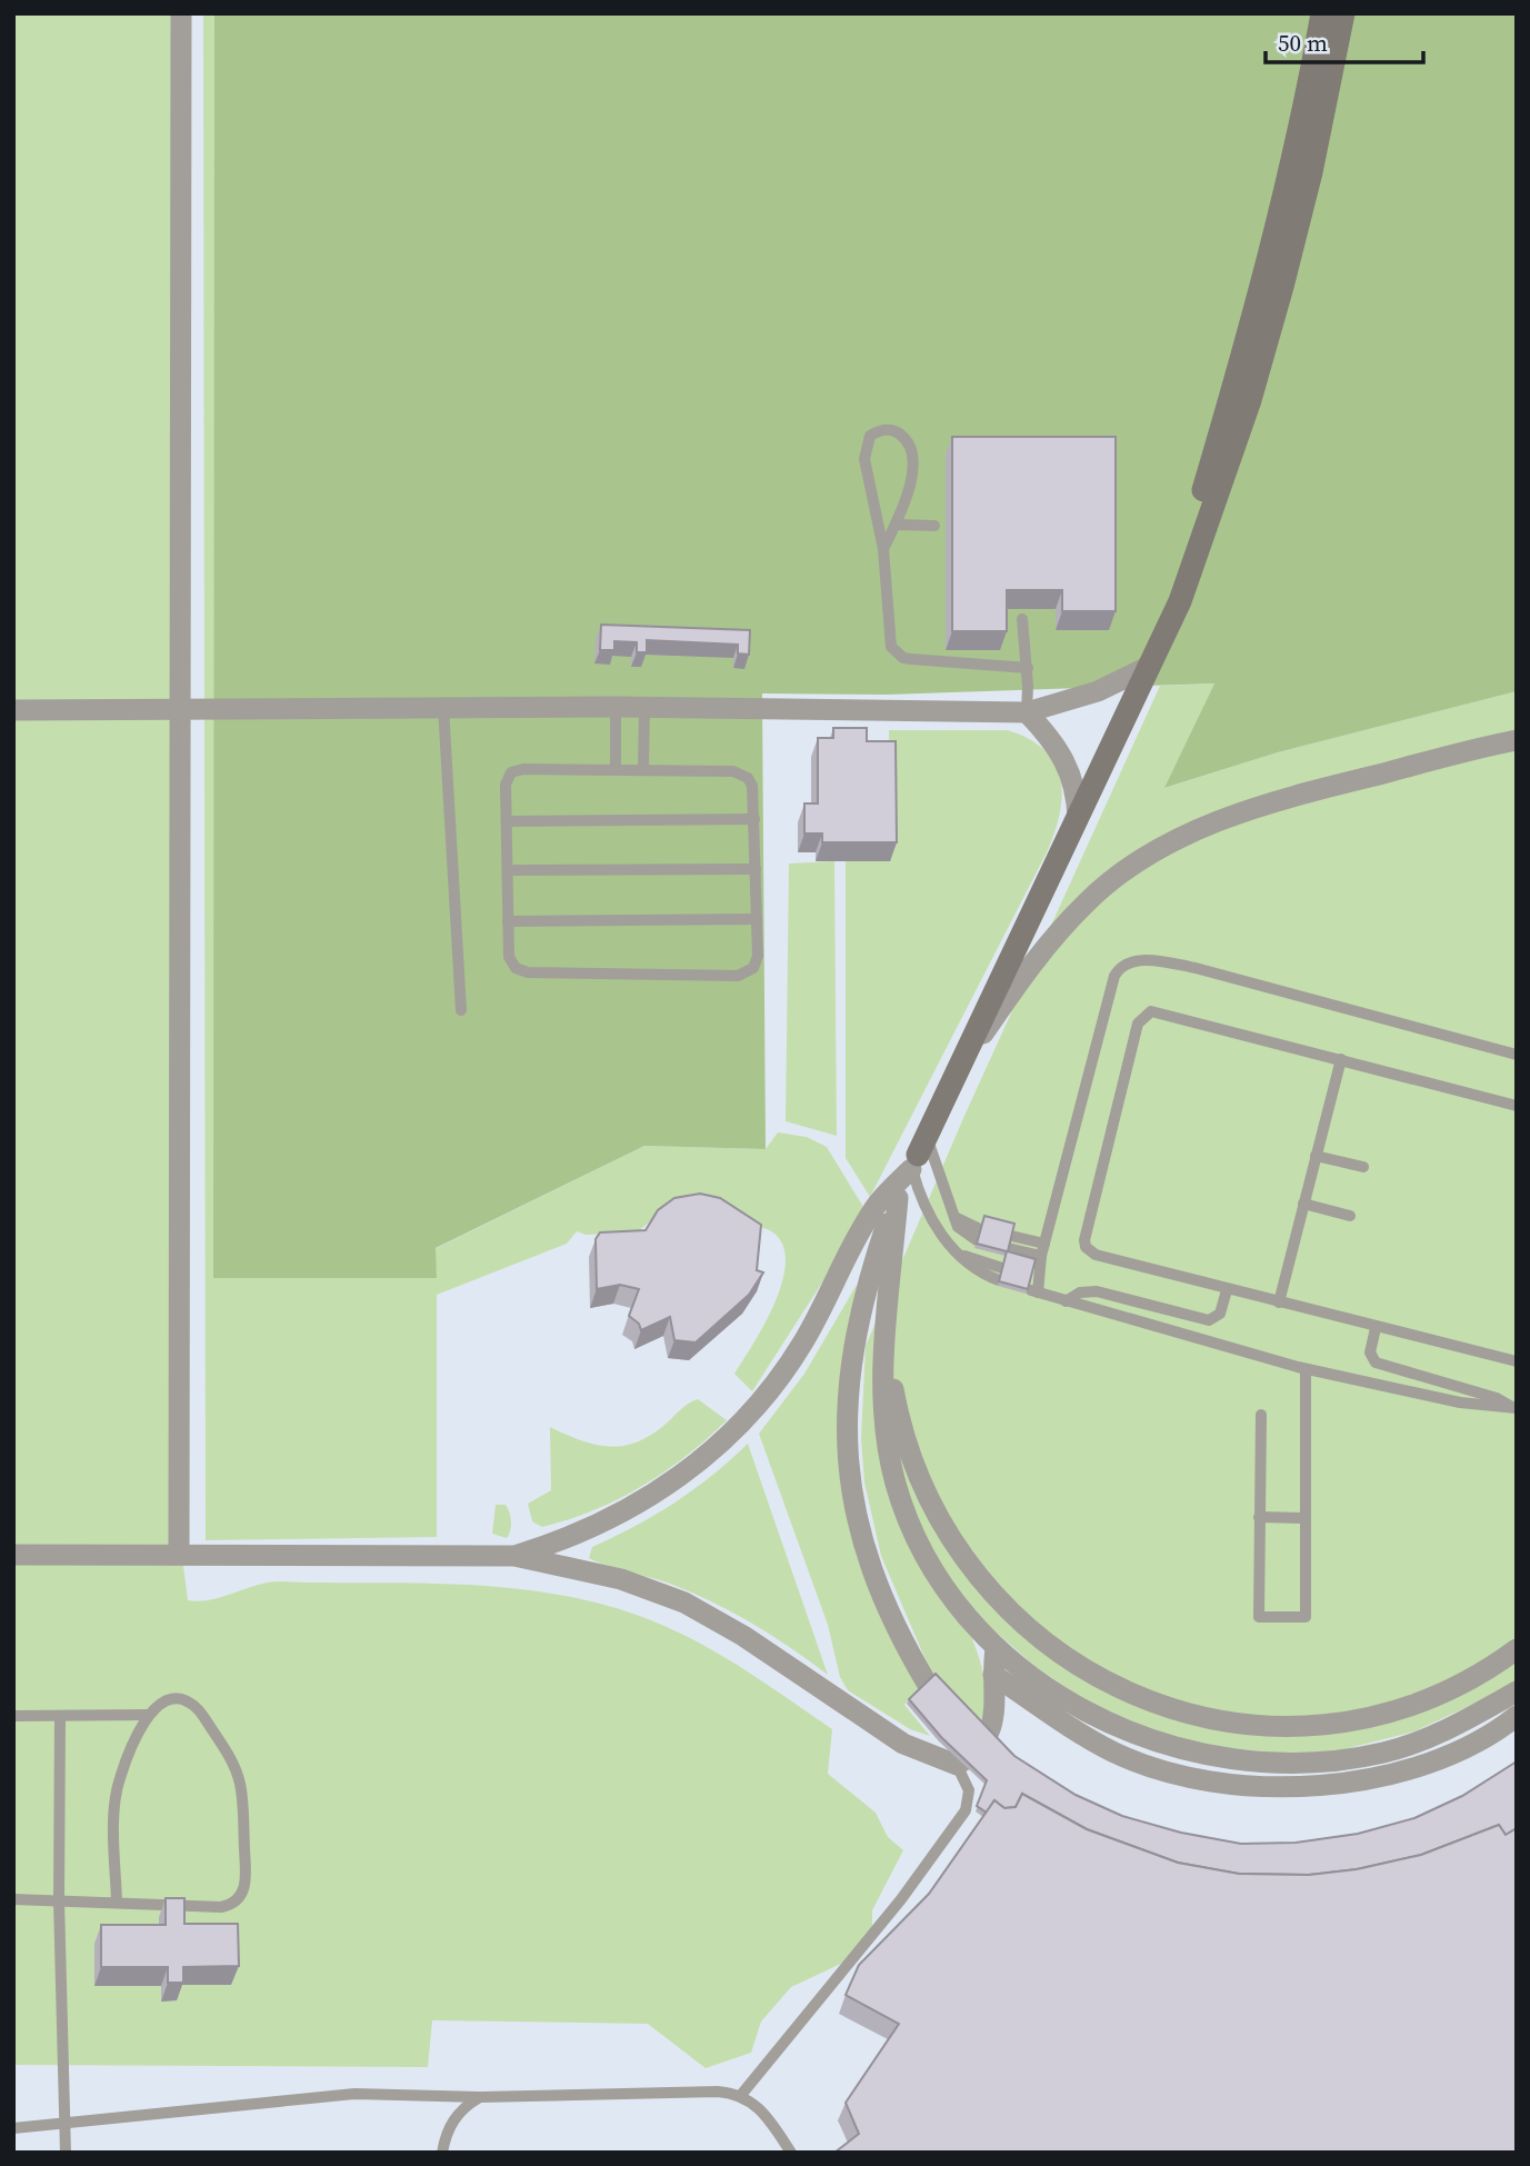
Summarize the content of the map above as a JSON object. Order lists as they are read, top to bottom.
{
  "scale_bar": "50 m"
}
